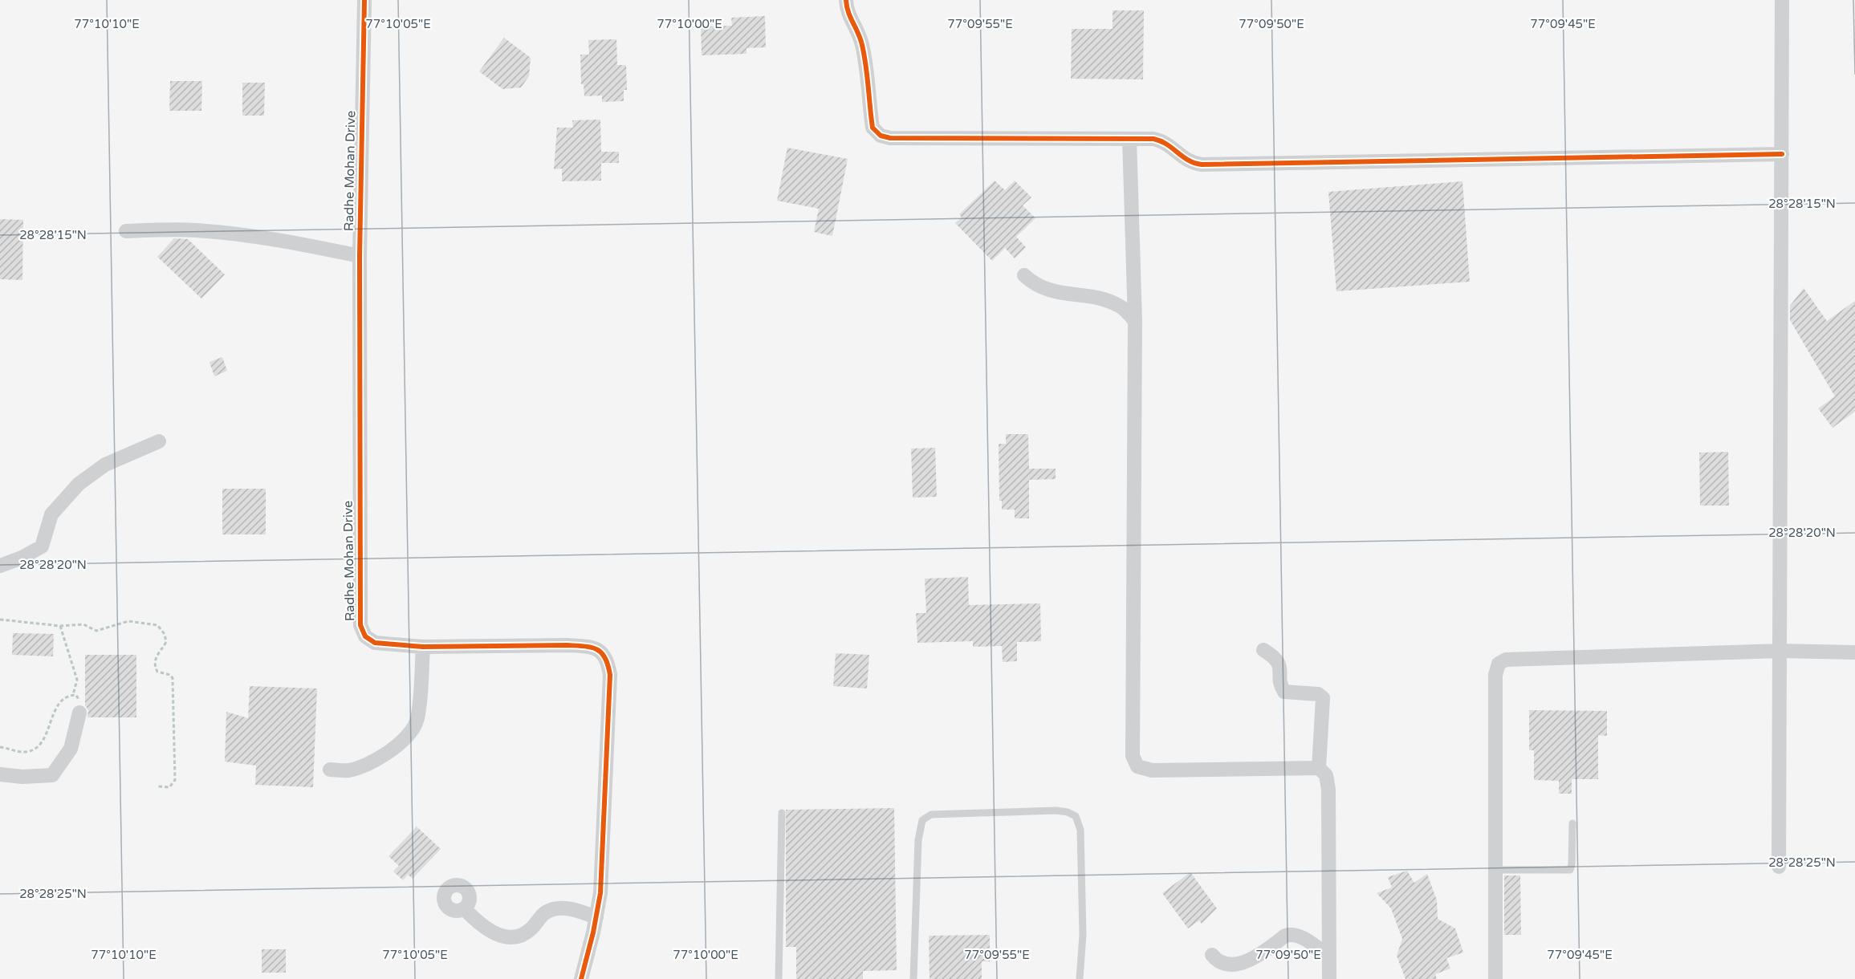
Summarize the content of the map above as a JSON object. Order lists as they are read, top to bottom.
{
  "streets": {
    "street": ["Radhe Mohan Drive"]
  },
  "coordinates": [
    "77°10'10\"E",
    "77°10'05\"E",
    "77°10'00\"E",
    "77°09'55\"E",
    "77°09'50\"E",
    "77°09'45\"E",
    "28°28'15\"N",
    "28°28'20\"N",
    "28°28'25\"N"
  ]
}
